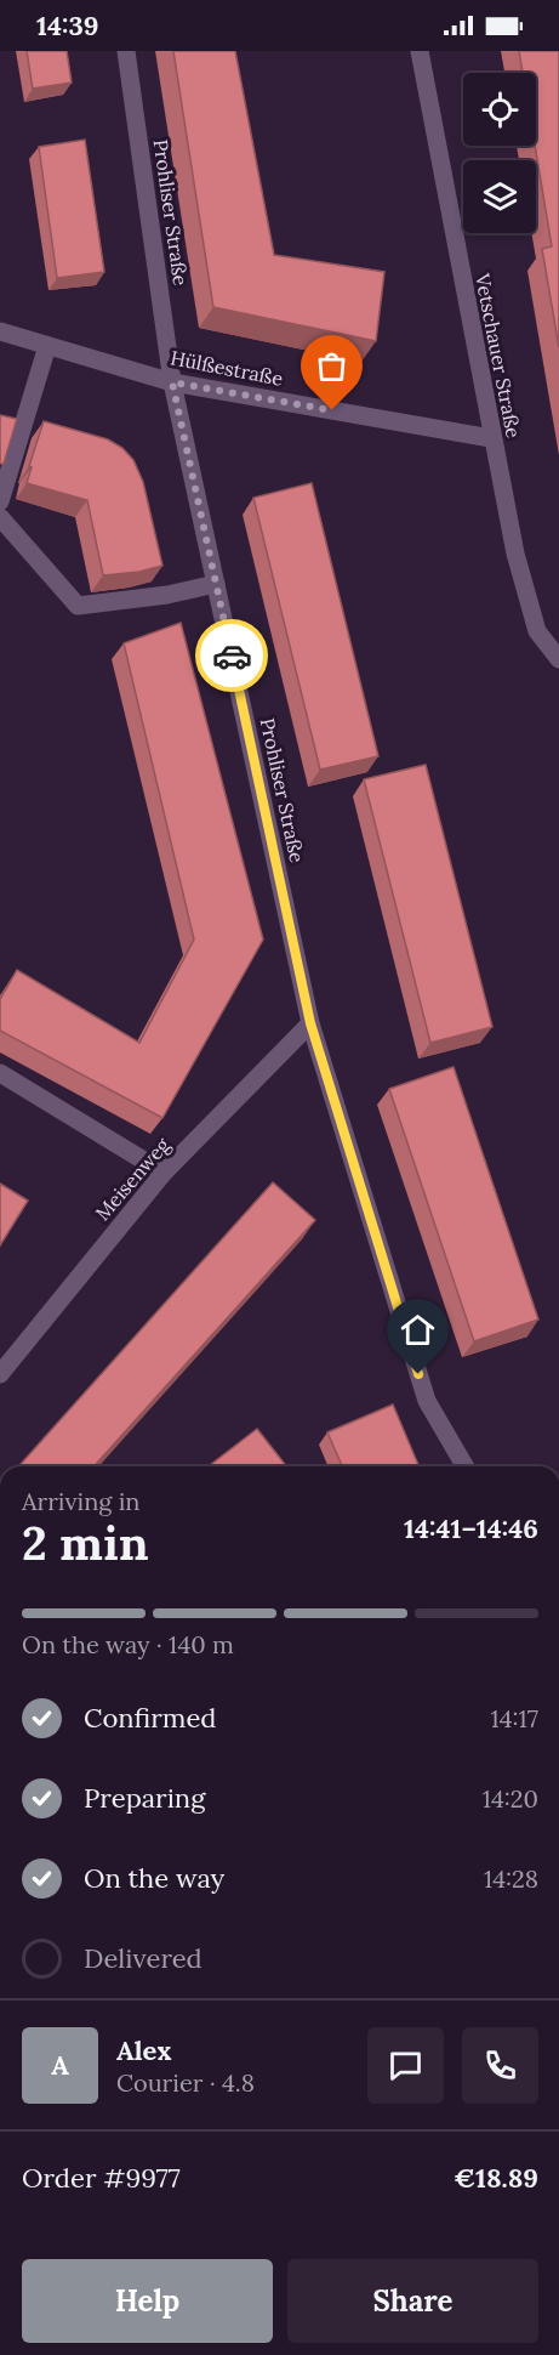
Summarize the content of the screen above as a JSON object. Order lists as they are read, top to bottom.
{
  "streets": {
    "street": [
      "Prohliser Straße",
      "Vetschauer Straße",
      "Hülßestraße",
      "Meisenweg"
    ]
  },
  "crossings": [
    ["Prohliser Straße", "Hülßestraße"],
    ["Prohliser Straße", "Meisenweg"],
    ["Vetschauer Straße", "Hülßestraße"]
  ],
  "page": {
    "status": "14:39",
    "heading": ["2 min", "Arriving in", "14:41–14:46"],
    "panel": [
      "Alex",
      "Courier · 4.8",
      "Order #9977",
      "€18.89"
    ],
    "bar": "On the way · 140 m",
    "list": [
      ["Confirmed", "14:17"],
      ["Preparing", "14:20"],
      ["On the way", "14:28"],
      "Delivered"
    ],
    "round": "A",
    "buttons": ["Help", "Share"]
  }
}
